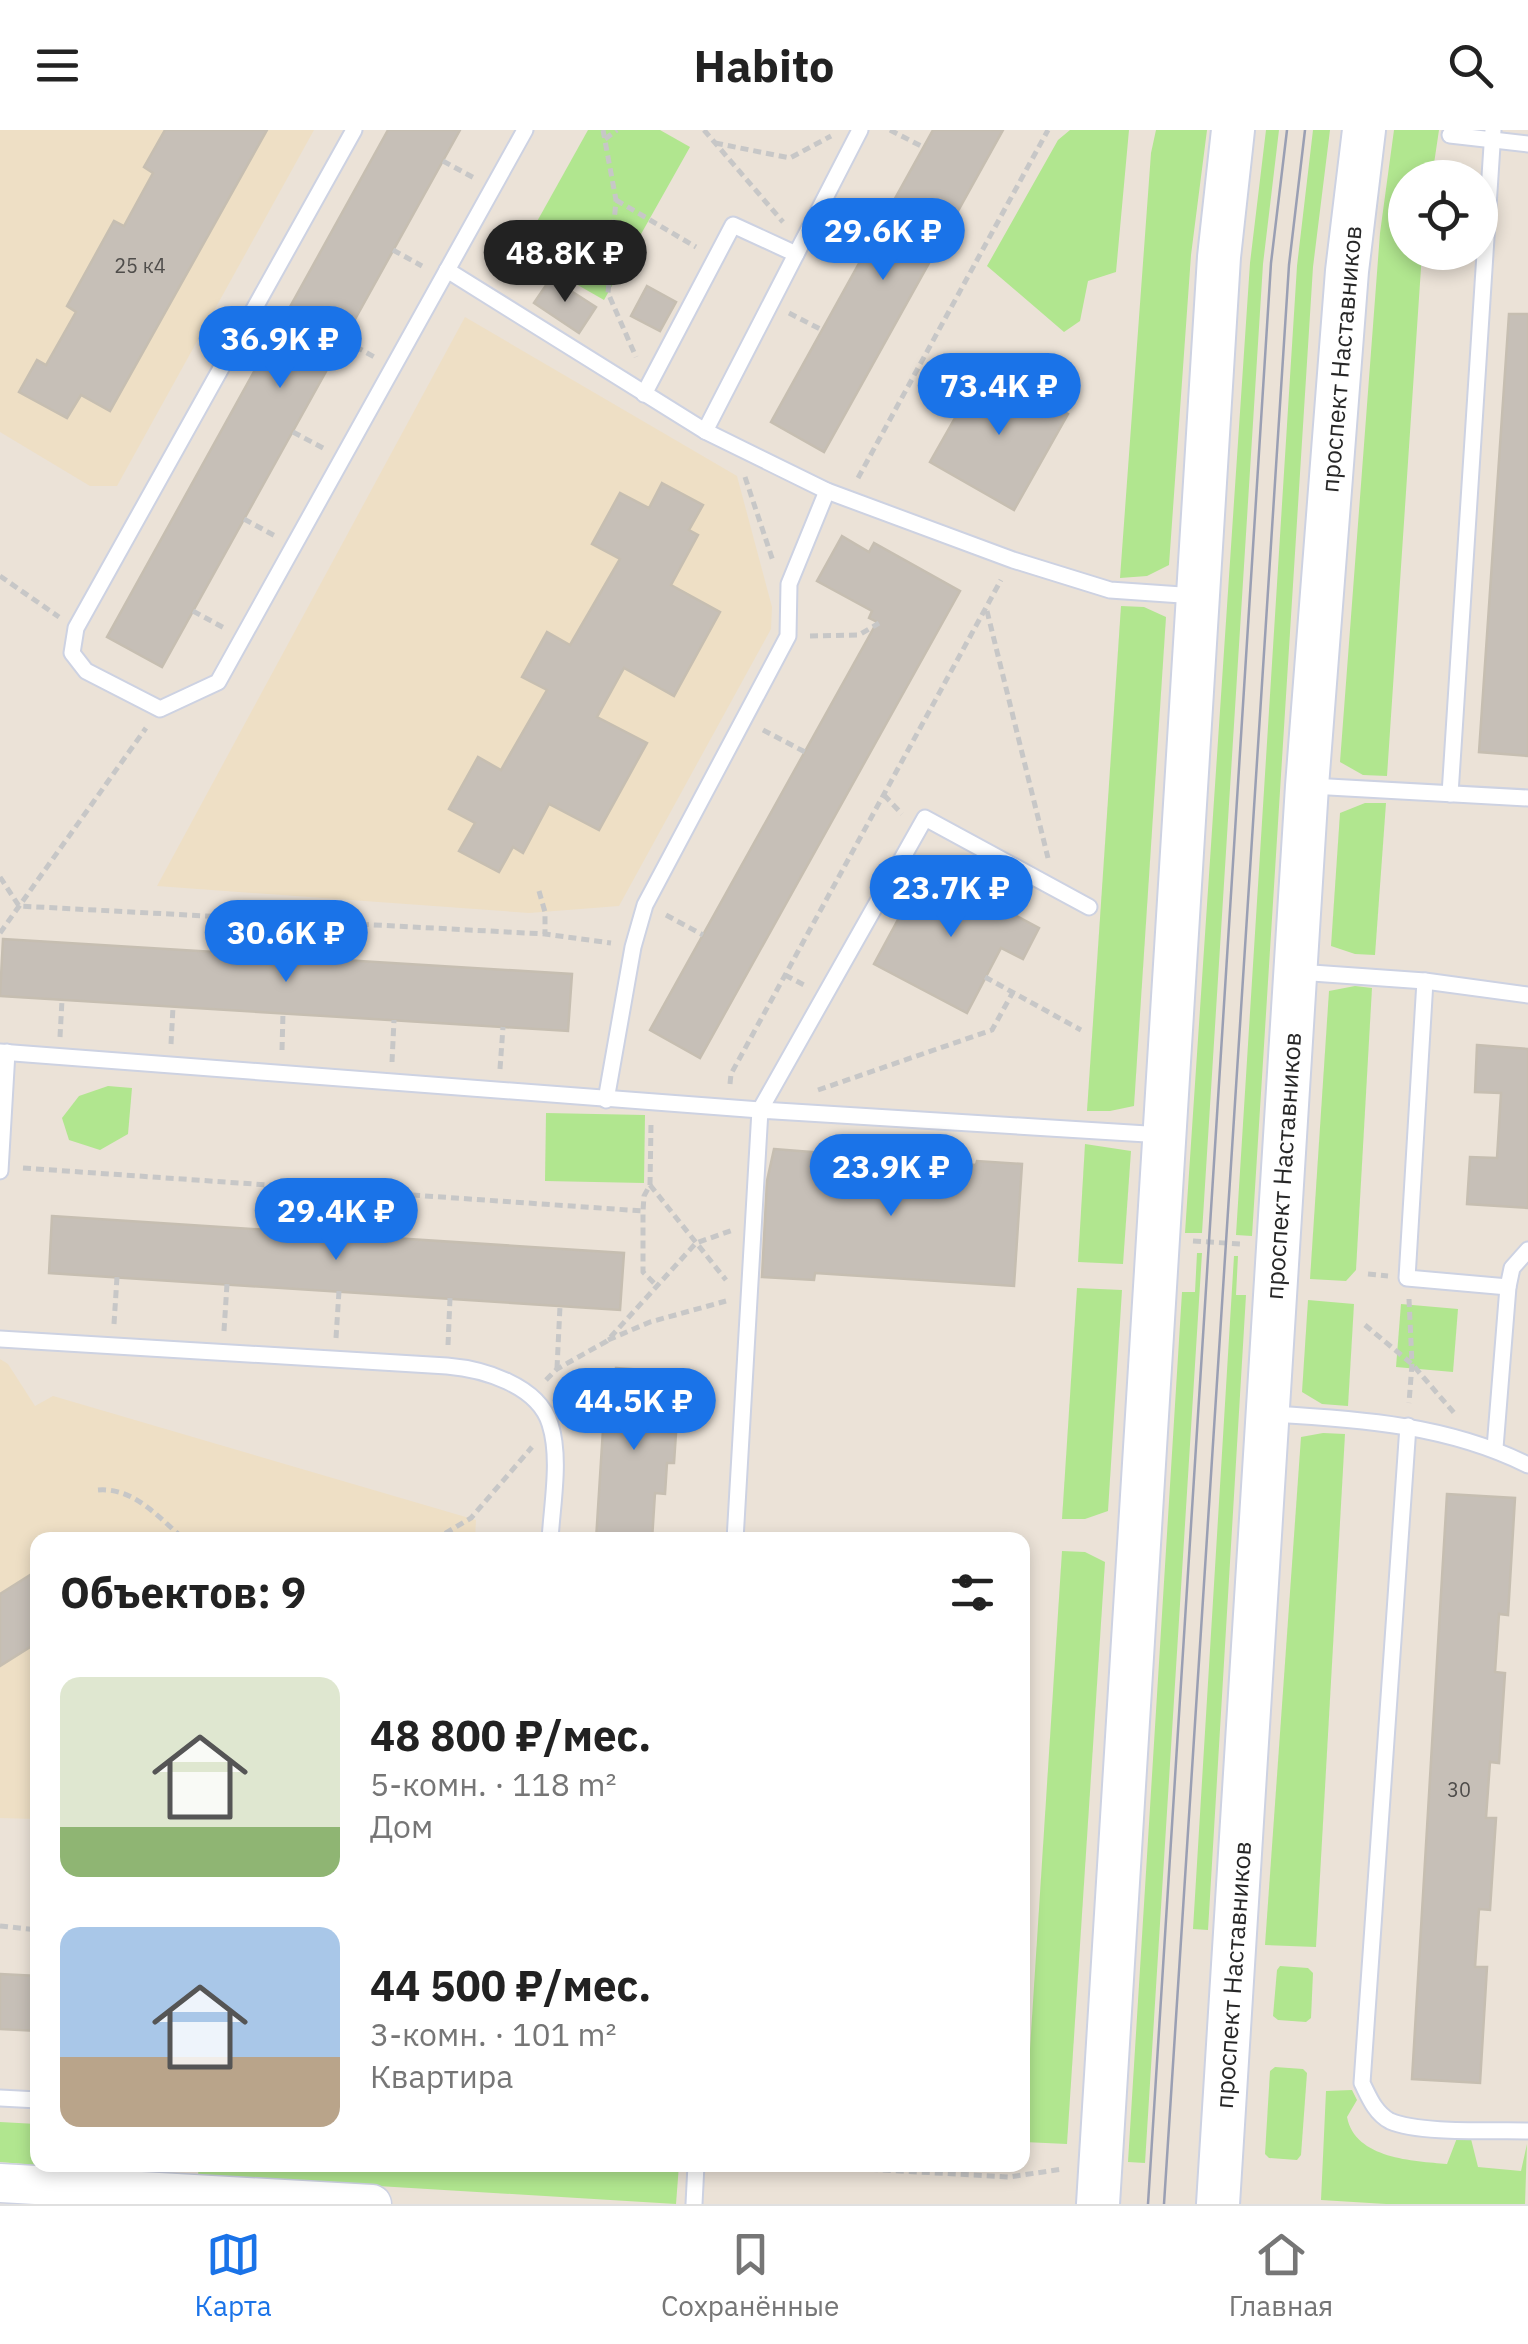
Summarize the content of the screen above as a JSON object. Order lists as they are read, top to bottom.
{
  "streets": {
    "main road": ["проспект Наставников"]
  },
  "house_numbers": ["25 к4", "30"],
  "page": {
    "header": "Habito",
    "price": [
      "29.6K ₽",
      "48.8K ₽",
      "36.9K ₽",
      "73.4K ₽",
      "23.7K ₽",
      "30.6K ₽",
      "23.9K ₽",
      "29.4K ₽",
      "44.5K ₽"
    ],
    "heading": "Объектов: 9",
    "list": [
      {
        "name": "48 800 ₽/мес.",
        "note": "5-комн. · 118 m² · Дом"
      },
      {
        "name": "44 500 ₽/мес.",
        "note": "3-комн. · 101 m² · Квартира"
      }
    ],
    "tabs": ["Карта", "Сохранённые", "Главная"]
  }
}
